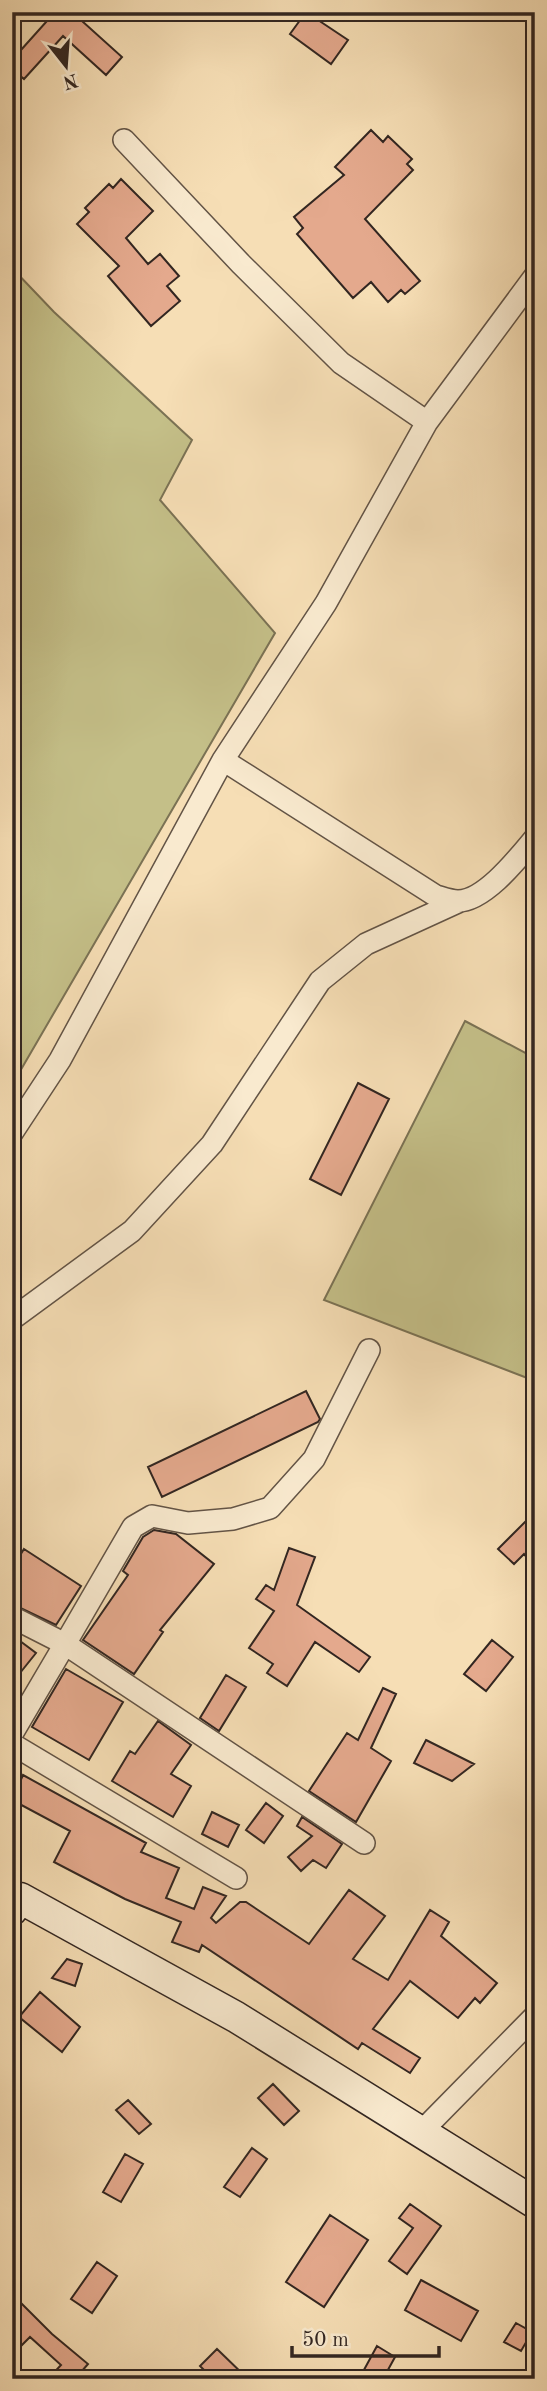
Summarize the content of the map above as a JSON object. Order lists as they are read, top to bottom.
{
  "scale_bar": "50 m",
  "north": "bottom"
}
